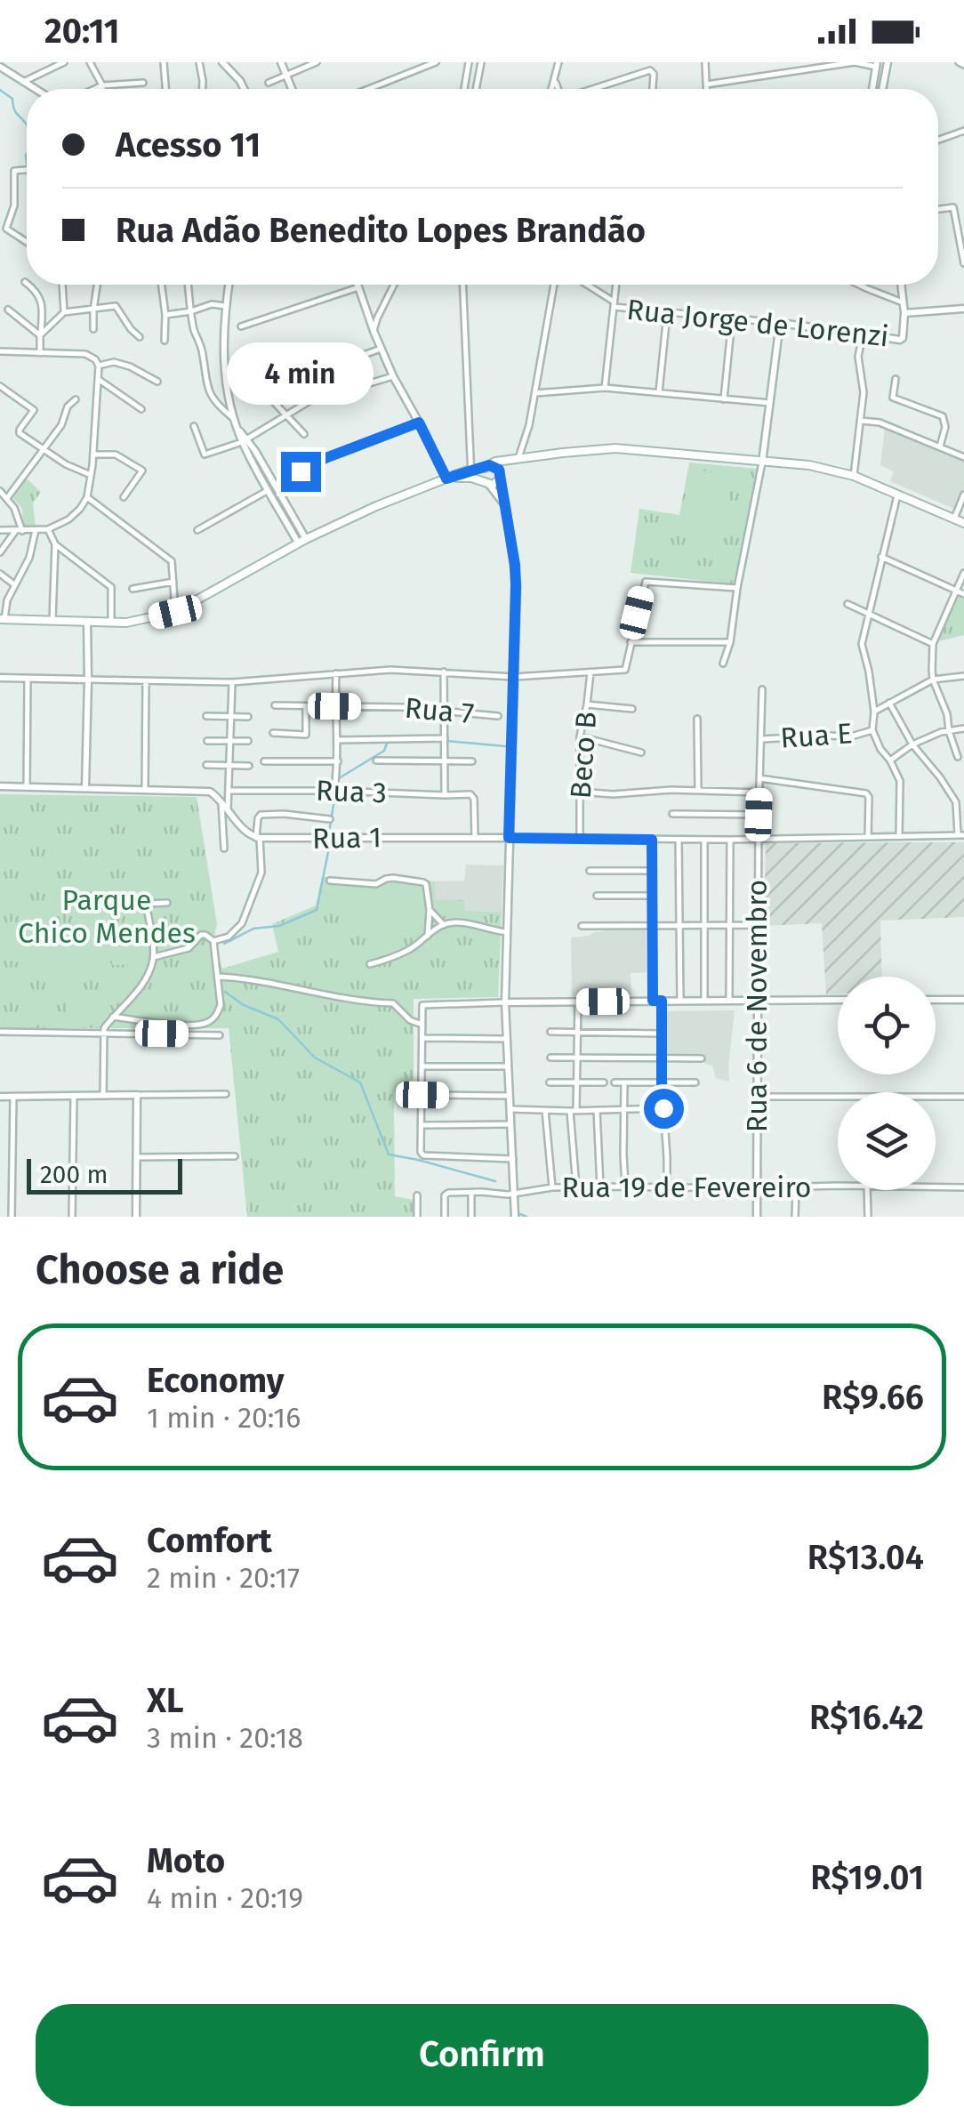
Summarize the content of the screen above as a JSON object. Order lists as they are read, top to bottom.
{
  "streets": {
    "street": [
      "Rua Jorge de Lorenzi",
      "Rua 7",
      "Rua E",
      "Beco B",
      "Rua 3",
      "Rua 1",
      "Rua 6 de Novembro",
      "Rua 19 de Fevereiro"
    ]
  },
  "crossings": [
    ["Rua E", "Rua 6 de Novembro"],
    ["Rua 3", "Rua 1"],
    ["Rua 6 de Novembro", "Rua 19 de Fevereiro"]
  ],
  "parks": ["Parque Chico Mendes"],
  "scale_bar": "200 m",
  "page": {
    "status": "20:11",
    "banner": ["Acesso 11", "Rua Adão Benedito Lopes Brandão"],
    "bubble": "4 min",
    "scale": "200 m",
    "heading": "Choose a ride",
    "list": [
      {
        "name": "Economy",
        "note": "1 min · 20:16",
        "value": "R$9.66"
      },
      {
        "name": "Comfort",
        "note": "2 min · 20:17",
        "value": "R$13.04"
      },
      {
        "name": "XL",
        "note": "3 min · 20:18",
        "value": "R$16.42"
      },
      {
        "name": "Moto",
        "note": "4 min · 20:19",
        "value": "R$19.01"
      }
    ],
    "buttons": "Confirm"
  }
}
